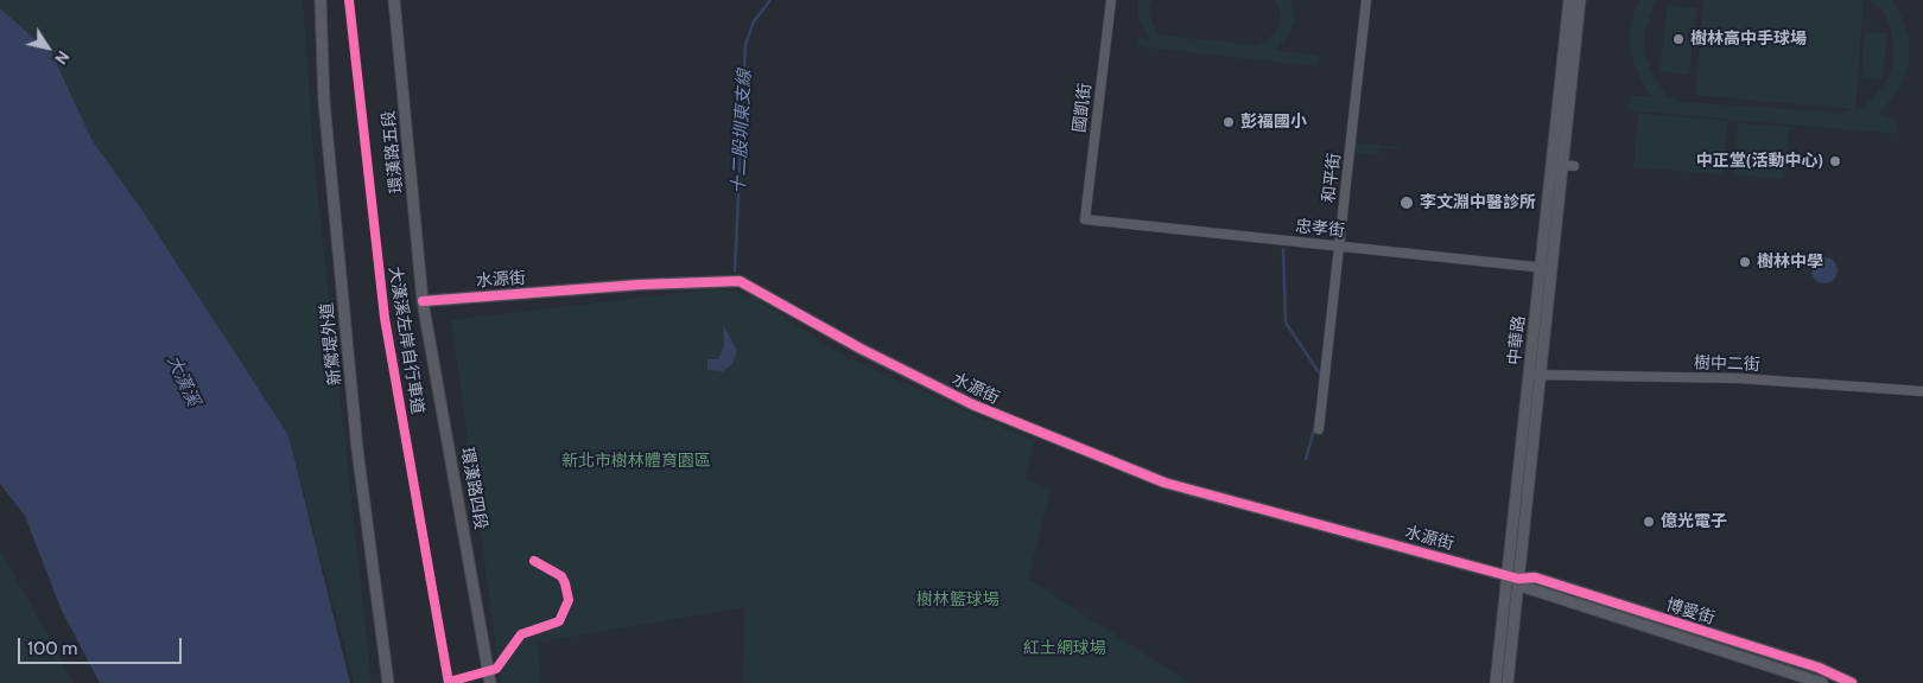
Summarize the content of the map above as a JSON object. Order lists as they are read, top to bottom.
{
  "streets": {
    "street": [
      "國凱街",
      "環漢路五段",
      "和平街",
      "忠孝街",
      "水源街",
      "中華路",
      "新鶯堤外道",
      "樹中二街",
      "環漢路四段",
      "博愛街"
    ],
    "cycle path": ["大漢溪左岸自行車道"]
  },
  "crossings": [
    ["國凱街", "忠孝街"],
    ["環漢路五段", "水源街"],
    ["環漢路五段", "環漢路四段"],
    ["和平街", "忠孝街"],
    ["忠孝街", "中華路"],
    ["水源街", "中華路"],
    ["水源街", "環漢路四段"],
    ["水源街", "博愛街"],
    ["中華路", "樹中二街"],
    ["中華路", "博愛街"]
  ],
  "water": ["十二股圳東支線", "大漢溪"],
  "parks": ["新北市樹林體育園區", "樹林籃球場", "紅土網球場"],
  "places": [
    "樹林高中手球場",
    "彭福國小",
    "中正堂(活動中心)",
    "李文淵中醫診所",
    "樹林中學",
    "億光電子"
  ],
  "scale_bar": "100 m",
  "north": "bottom right"
}
